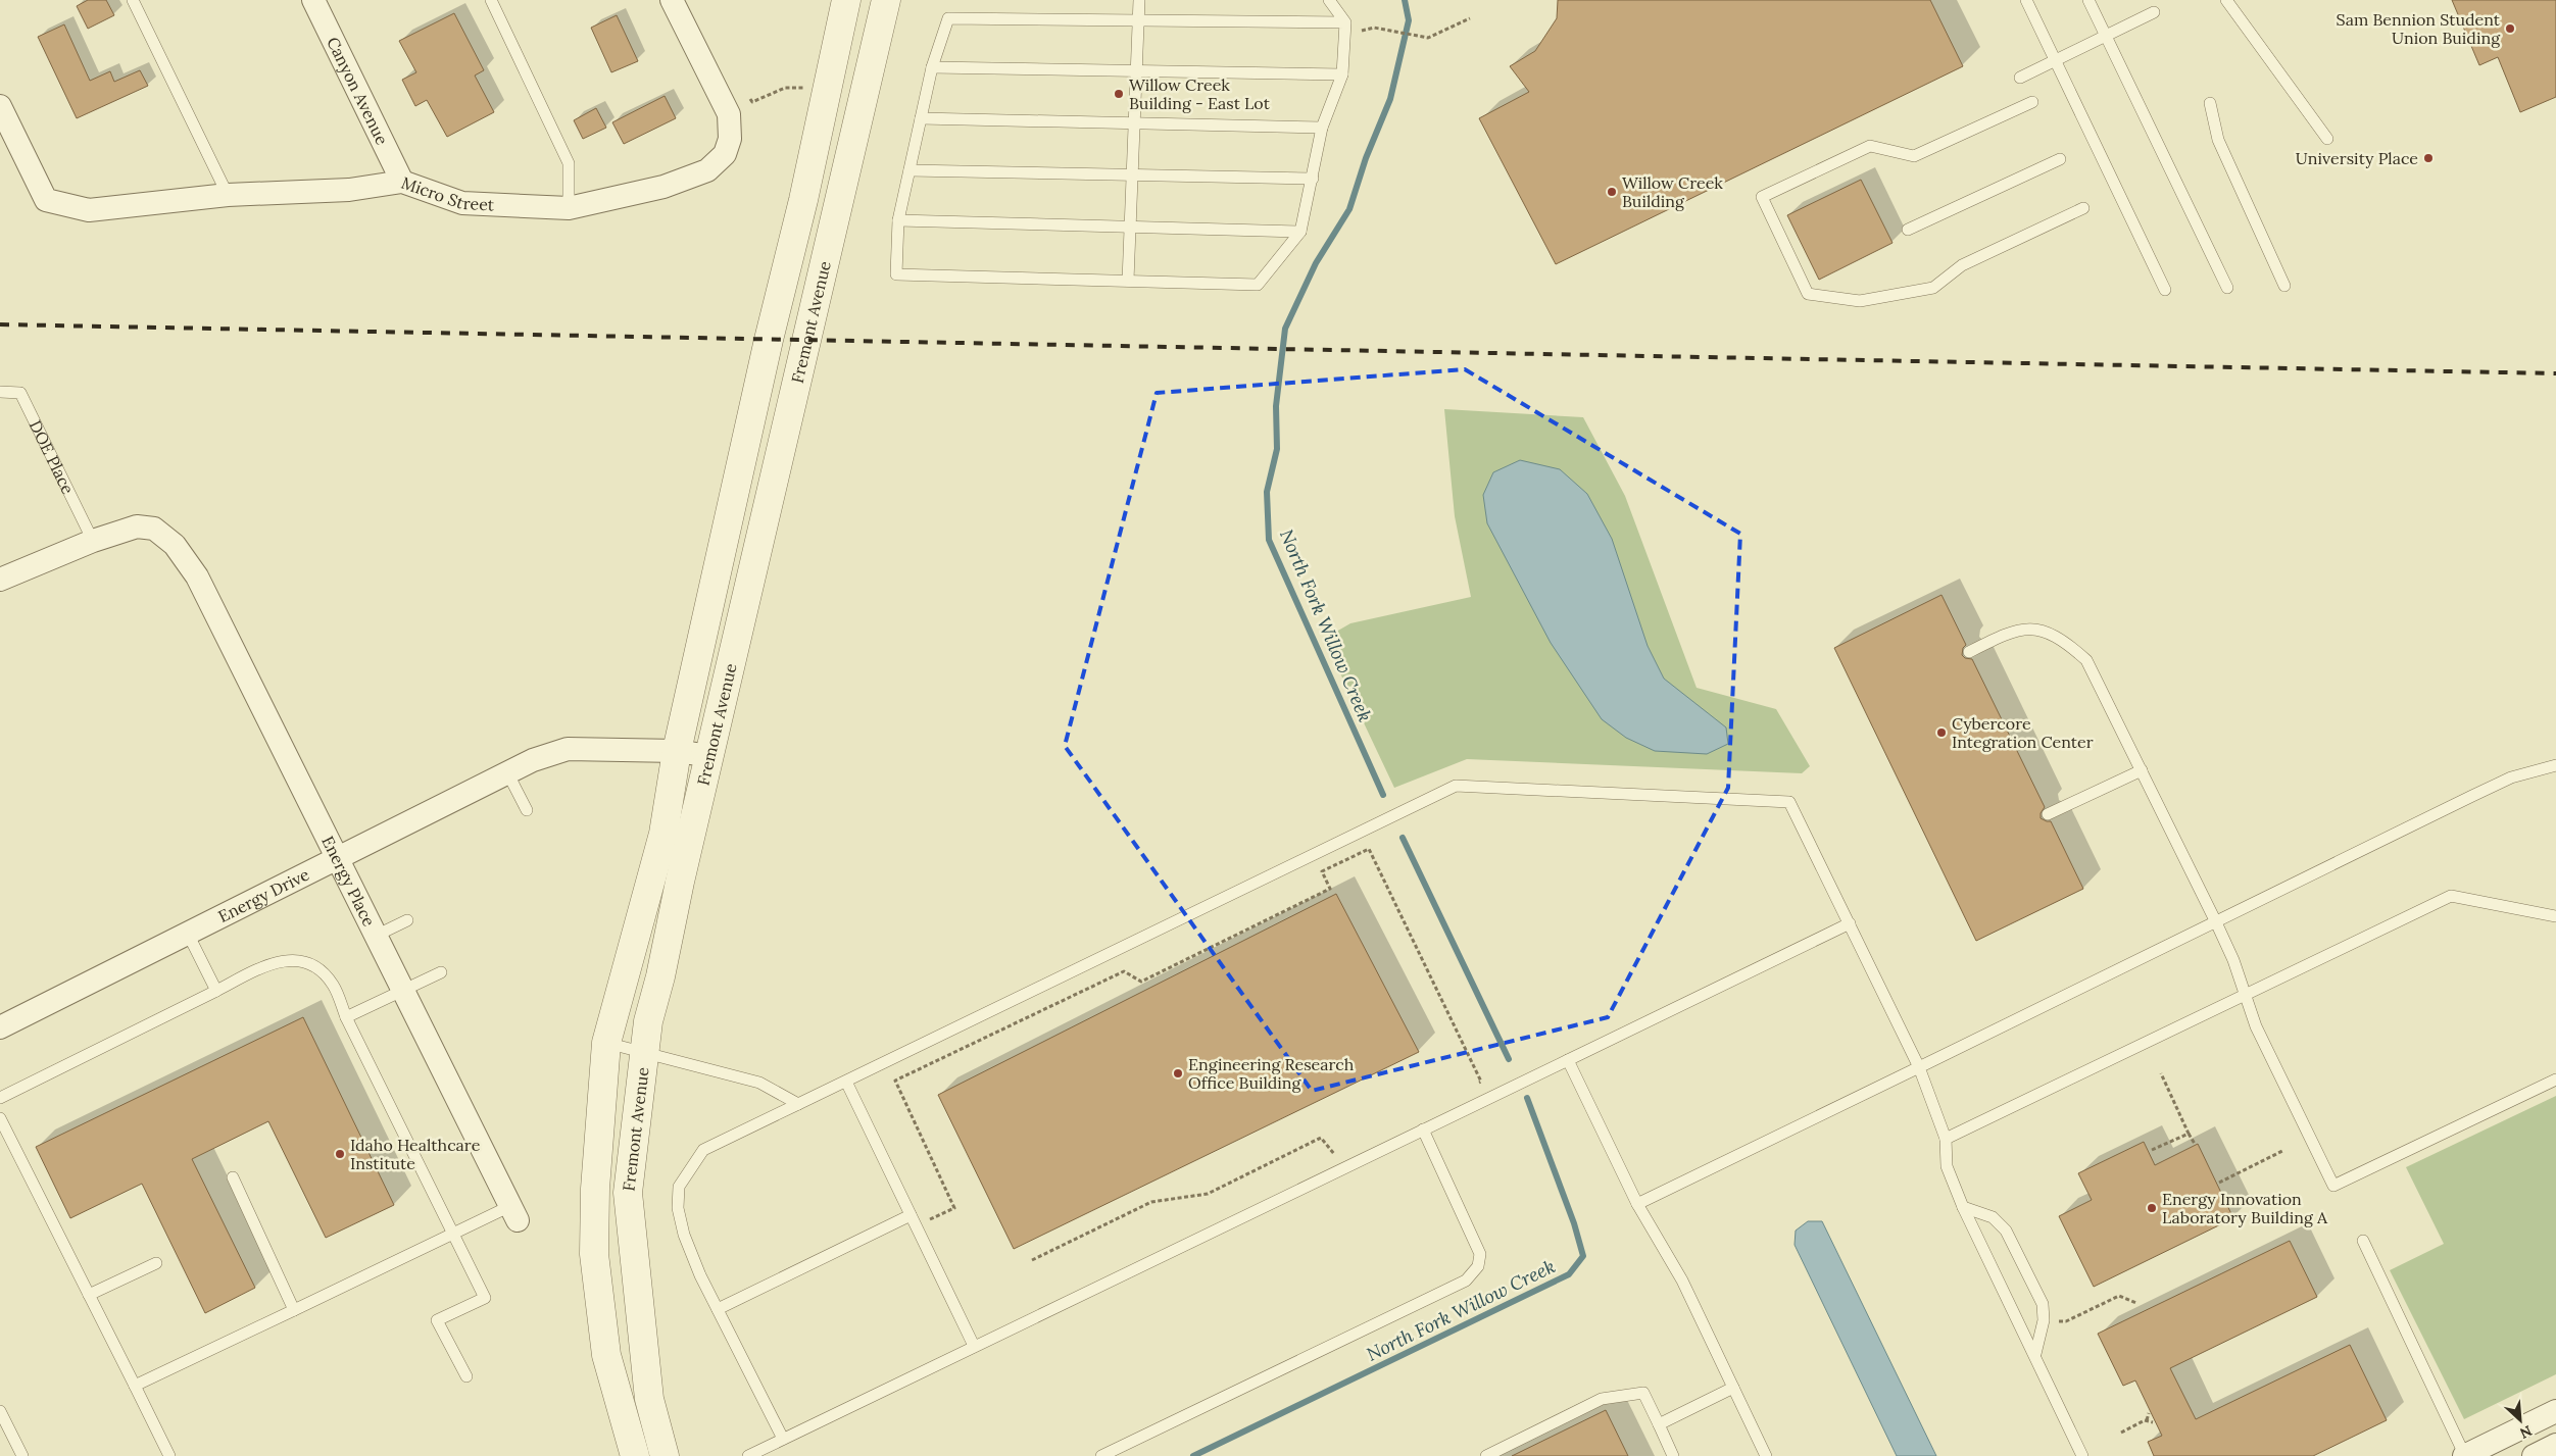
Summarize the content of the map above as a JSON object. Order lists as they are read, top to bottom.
{
  "streets": {
    "street": [
      "Canyon Avenue",
      "Micro Street",
      "Fremont Avenue",
      "Energy Place",
      "Energy Drive"
    ],
    "lane": ["DOE Place"]
  },
  "crossings": [
    ["Canyon Avenue", "Micro Street"],
    ["Fremont Avenue", "Energy Drive"],
    ["DOE Place", "Energy Place"],
    ["Energy Place", "Energy Drive"]
  ],
  "water": ["North Fork Willow Creek"],
  "places": [
    "Sam Bennion Student Union Buiding",
    "Willow Creek Building - East Lot",
    "University Place",
    "Willow Creek Building",
    "Cybercore Integration Center",
    "Engineering Research Office Building",
    "Idaho Healthcare Institute",
    "Energy Innovation Laboratory Building A"
  ],
  "north": "bottom right"
}
